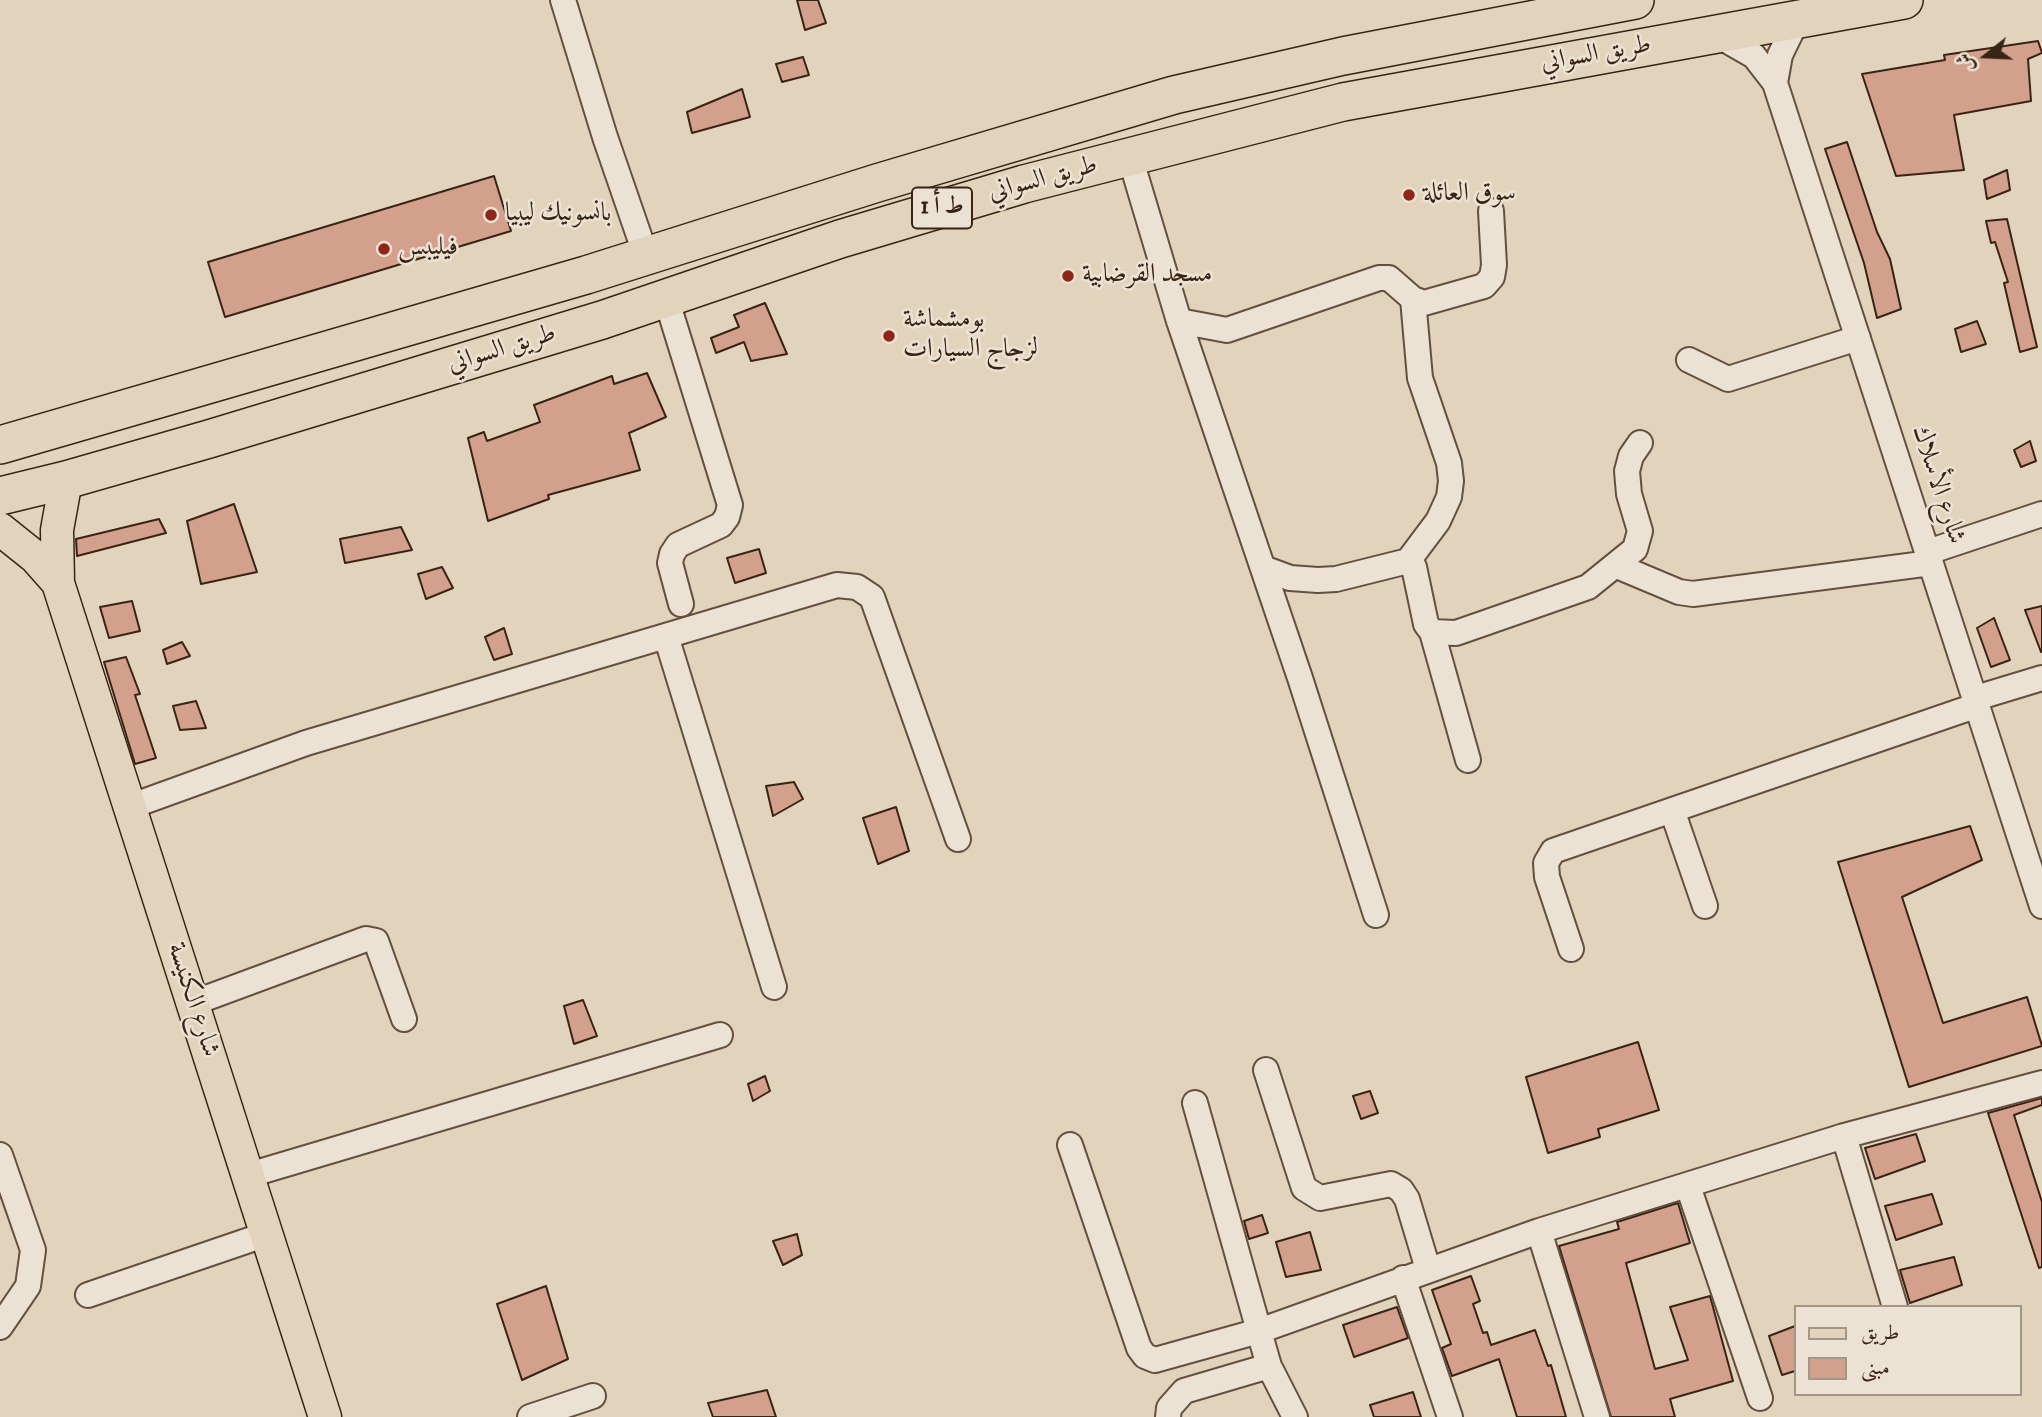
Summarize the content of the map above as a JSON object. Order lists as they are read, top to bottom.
{
  "streets": {
    "highway": ["طريق السواني", "ط أ 1"],
    "main road": ["شارع الكنيسة"],
    "street": ["شارع الأسلاك"]
  },
  "crossings": [
    ["طريق السواني", "شارع الأسلاك"],
    ["طريق السواني", "شارع الكنيسة"]
  ],
  "places": [
    "سوق العائلة",
    "بانسونيك ليبيا",
    "فيليبس",
    "مسجد القرضابية",
    "بومشماشة لزجاج السيارات"
  ],
  "legend": ["طريق", "مبنى"],
  "north": "left"
}
